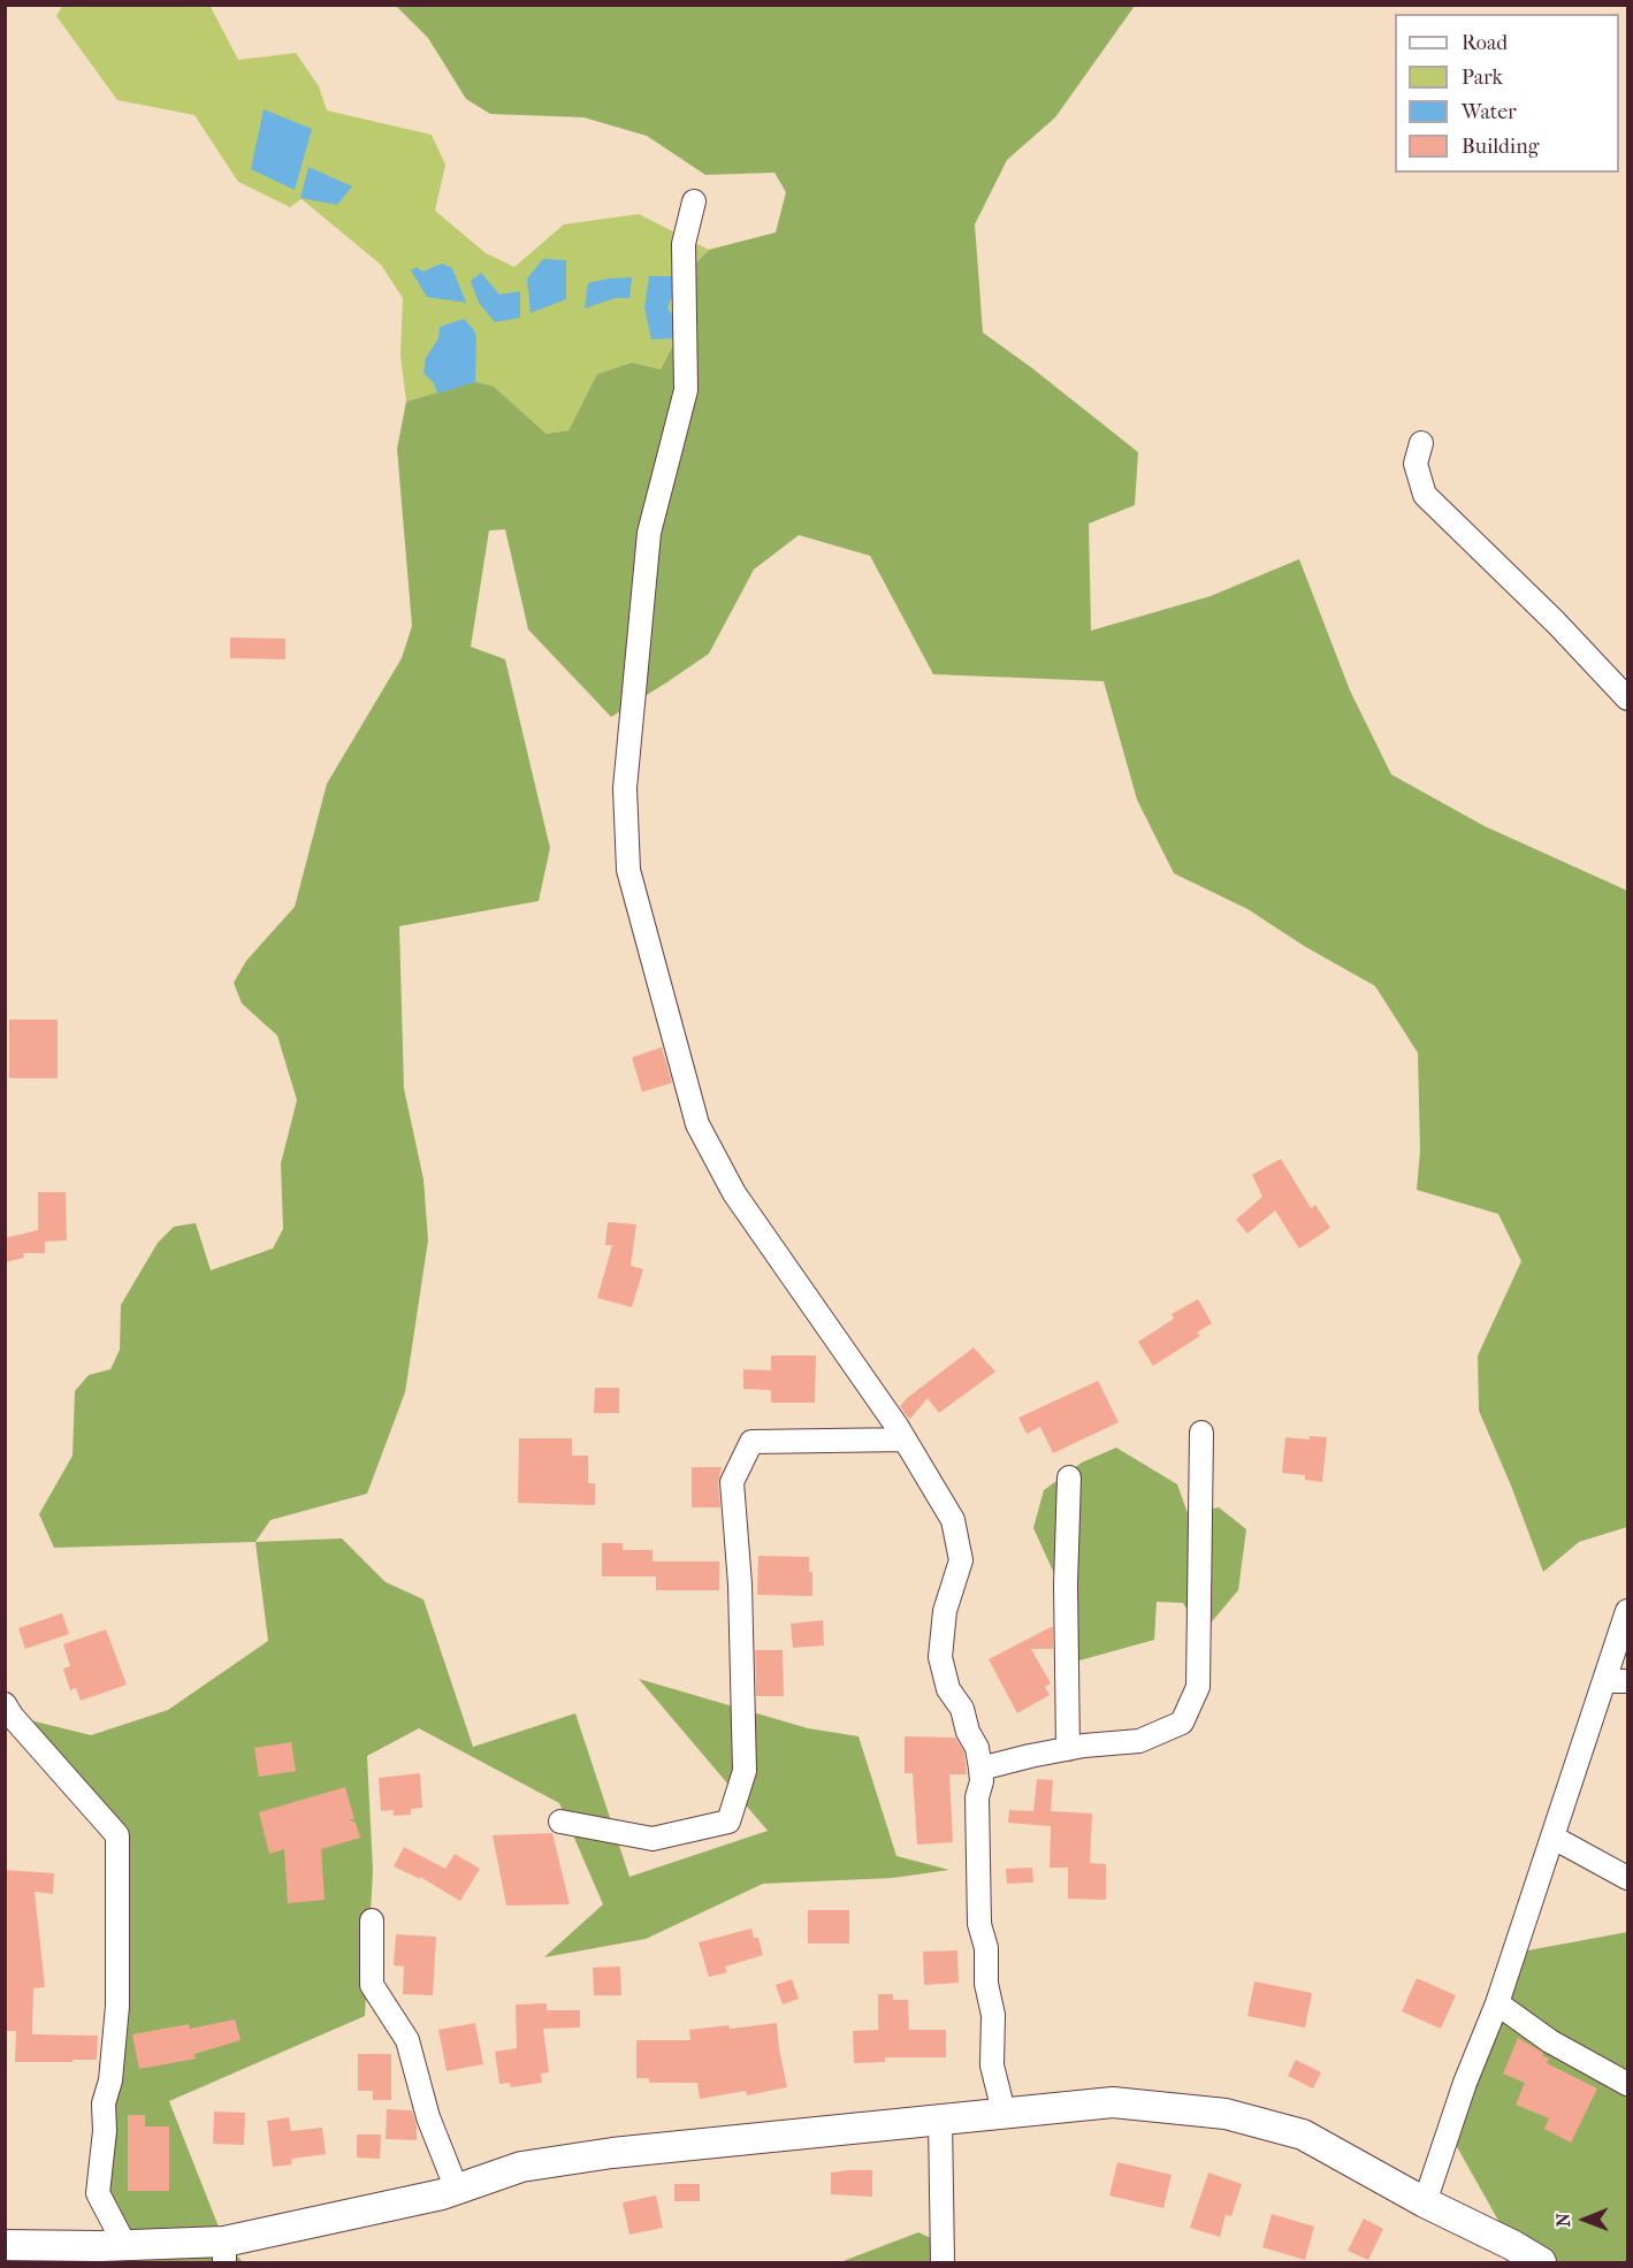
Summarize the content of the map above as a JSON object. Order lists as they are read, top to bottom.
{
  "legend": [
    "Road",
    "Park",
    "Water",
    "Building"
  ],
  "north": "left"
}
